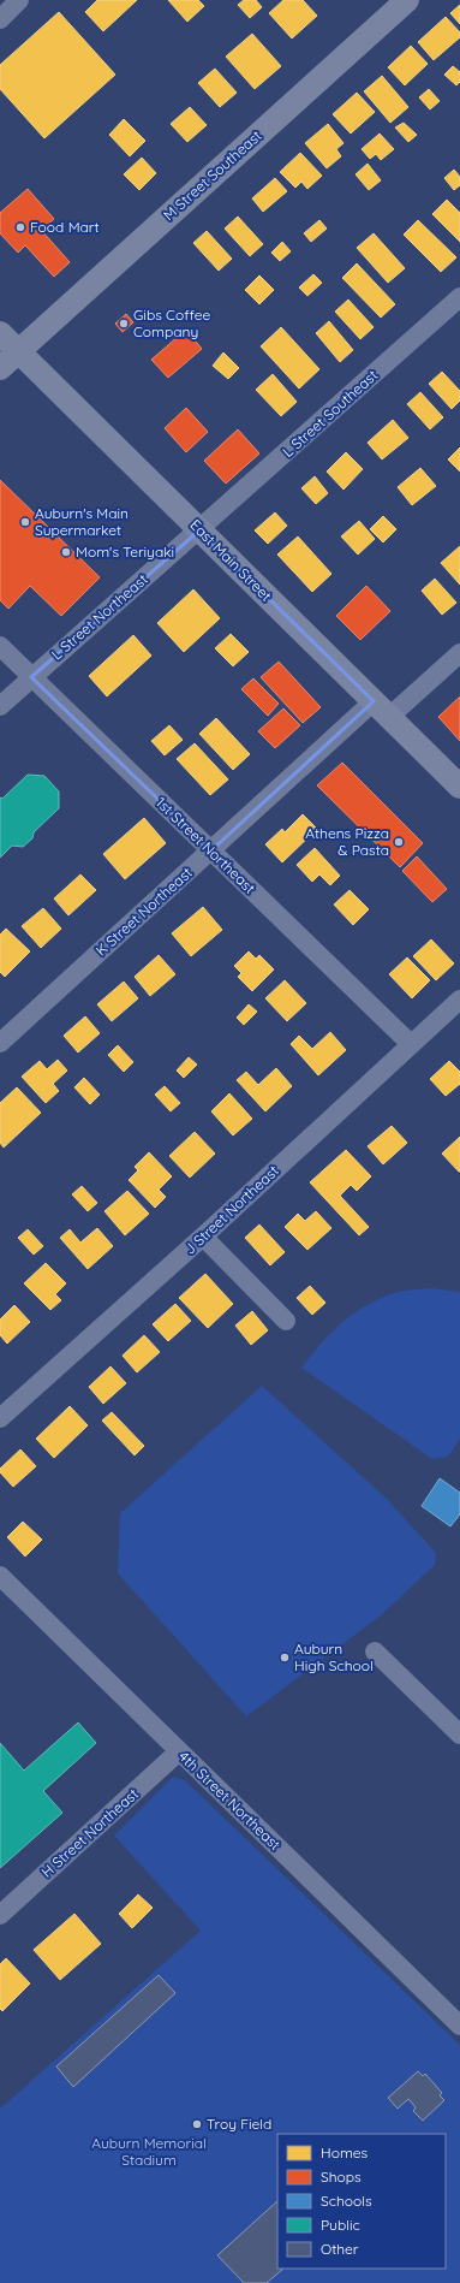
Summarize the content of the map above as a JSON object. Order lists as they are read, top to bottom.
{
  "streets": {
    "main road": ["M Street Southeast", "East Main Street"],
    "street": [
      "L Street Southeast",
      "L Street Northeast",
      "1st Street Northeast",
      "K Street Northeast",
      "J Street Northeast",
      "4th Street Northeast",
      "H Street Northeast"
    ]
  },
  "crossings": [
    ["M Street Southeast", "East Main Street"],
    ["L Street Southeast", "East Main Street"],
    ["L Street Southeast", "L Street Northeast"],
    ["East Main Street", "L Street Northeast"],
    ["East Main Street", "K Street Northeast"],
    ["L Street Northeast", "1st Street Northeast"],
    ["1st Street Northeast", "K Street Northeast"],
    ["1st Street Northeast", "J Street Northeast"],
    ["4th Street Northeast", "H Street Northeast"]
  ],
  "parks": ["Auburn Memorial Stadium"],
  "places": [
    "Food Mart",
    "Gibs Coffee Company",
    "Auburn's Main Supermarket",
    "Mom's Teriyaki",
    "Athens Pizza & Pasta",
    "Auburn High School",
    "Troy Field"
  ],
  "legend": [
    "Homes",
    "Shops",
    "Schools",
    "Public",
    "Other"
  ]
}
